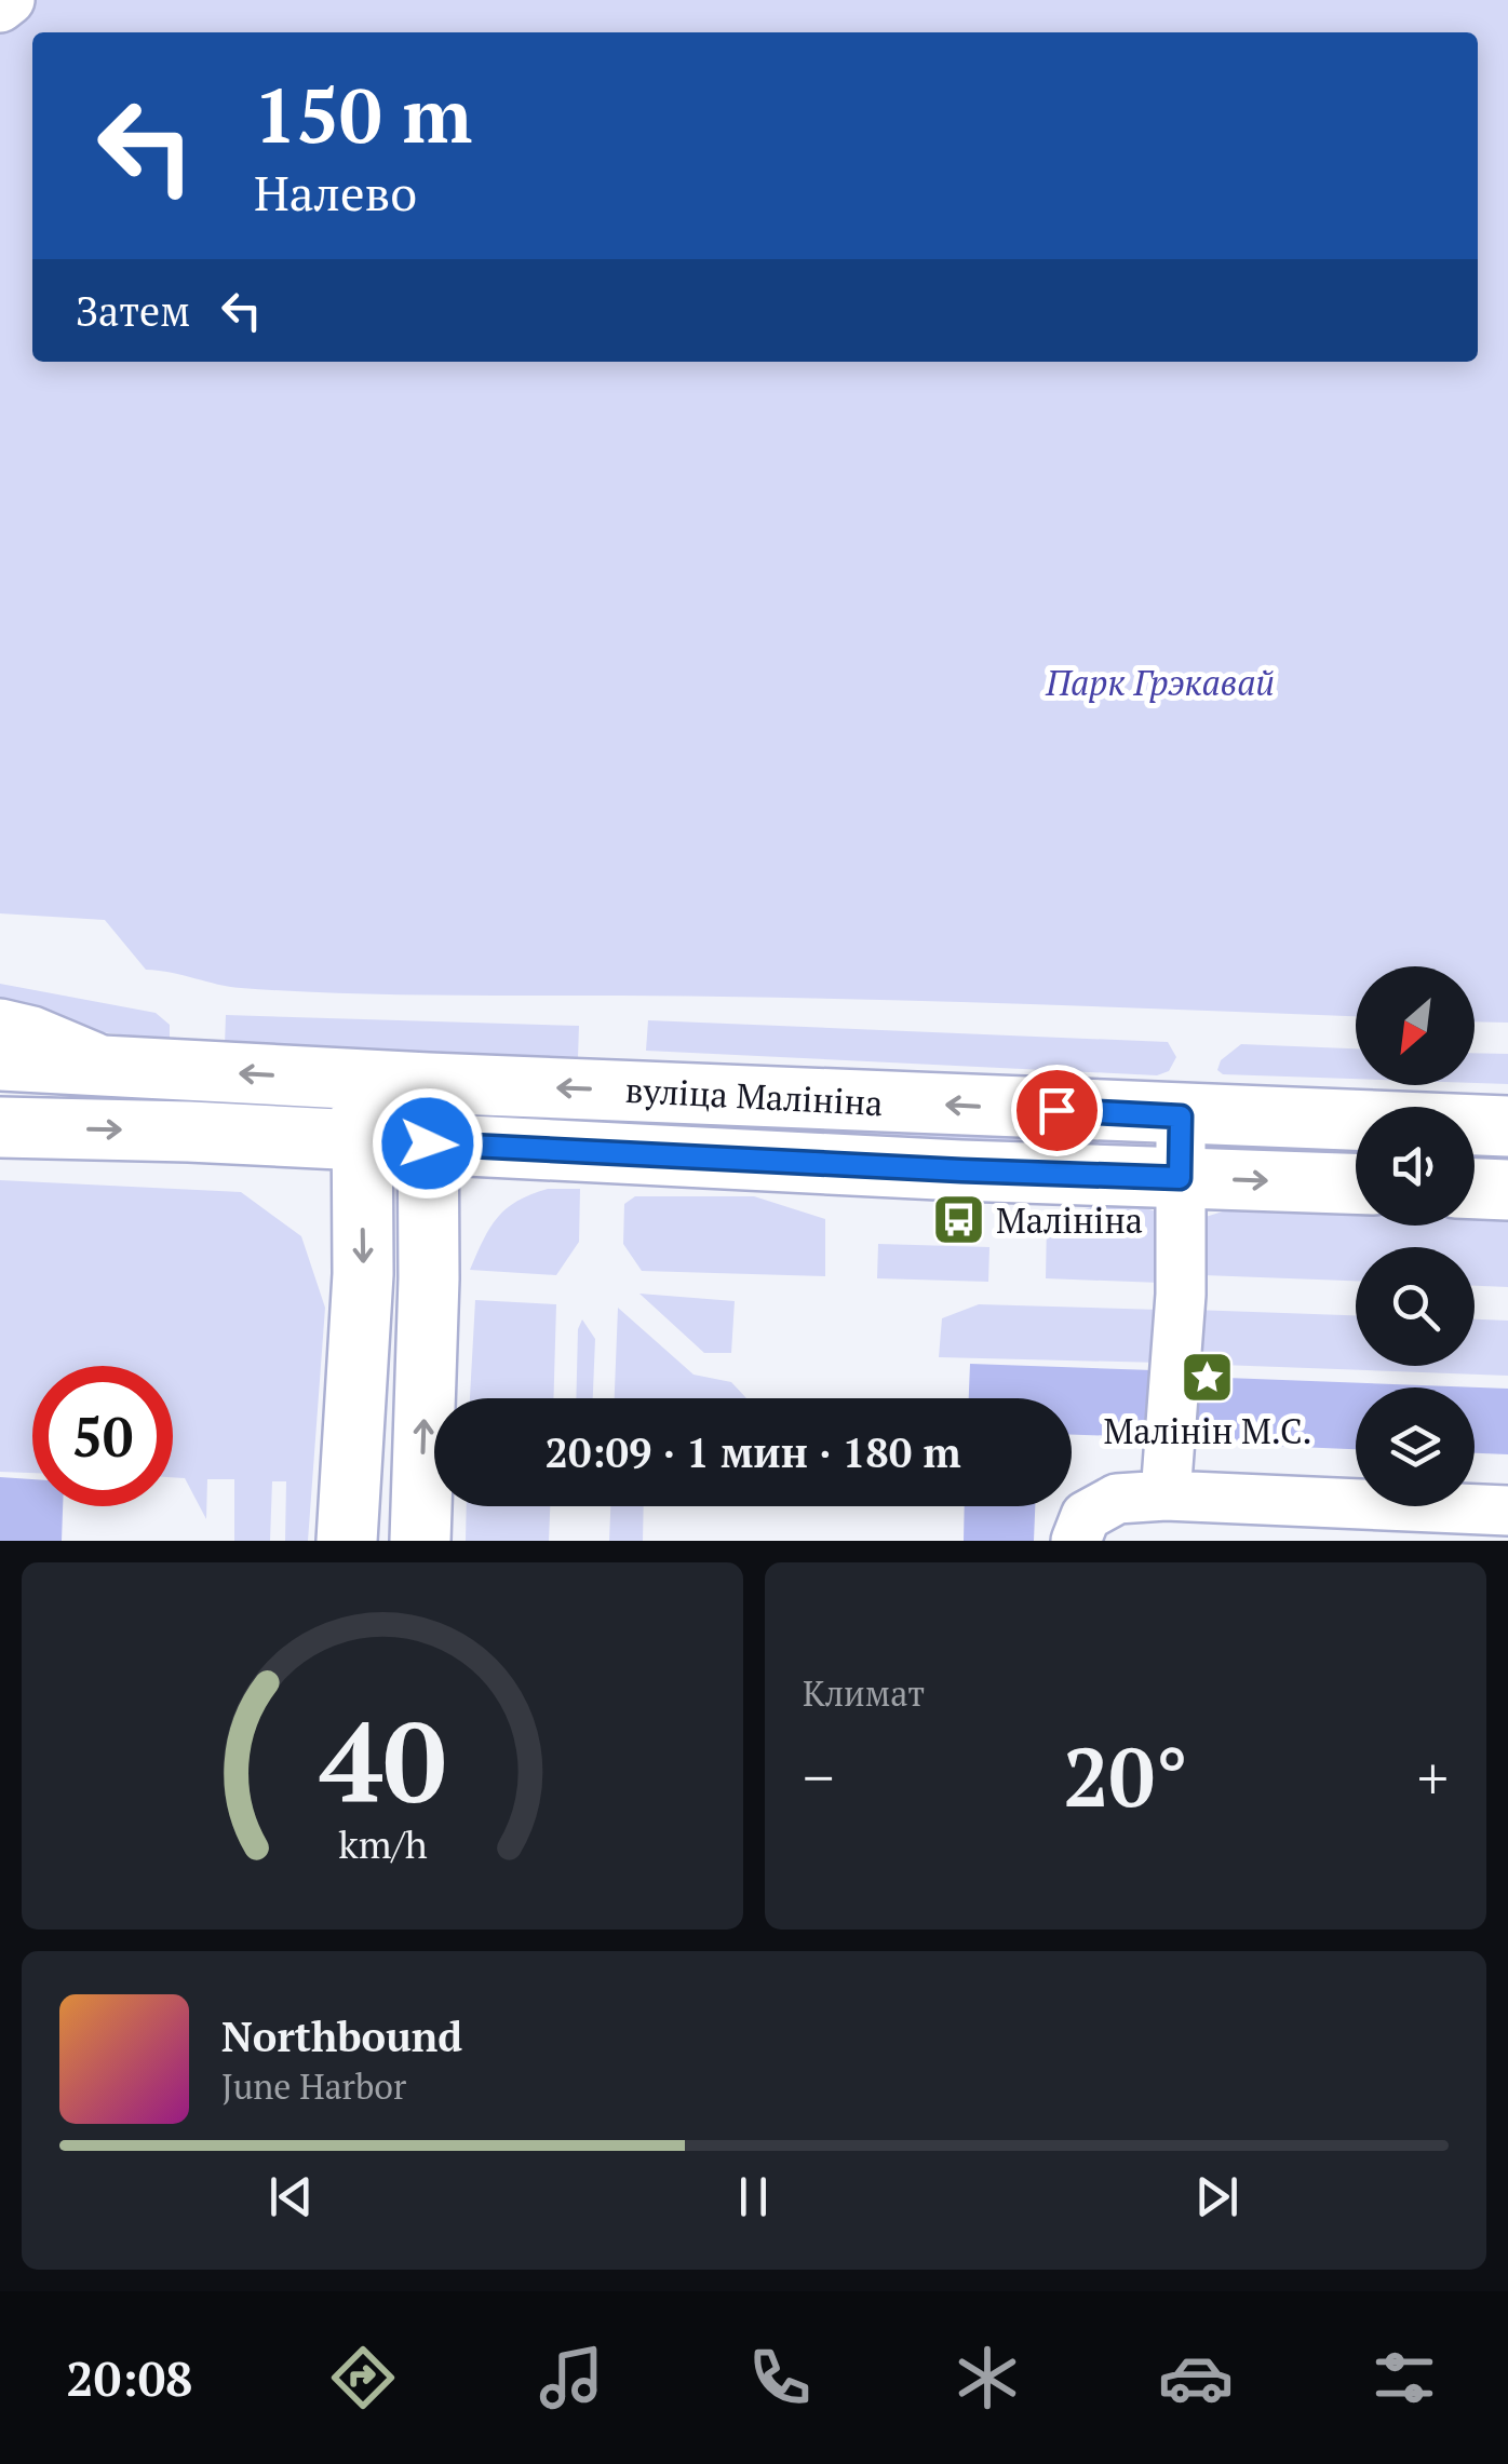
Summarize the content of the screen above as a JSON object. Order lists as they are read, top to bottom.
{
  "streets": {
    "main road": ["вуліца Малініна"]
  },
  "parks": ["Парк Грэкавай"],
  "places": {
    "bus stop": ["Малініна"],
    "place": ["Малінін М.С."]
  },
  "north": "bottom left",
  "page": {
    "turn": ["150 m", "Налево"],
    "then": "Затем",
    "limit": "50",
    "trip": "20:09 · 1 мин · 180 m",
    "tile": "Климат",
    "heat": ["−", "20°", "+"],
    "song": ["Northbound", "June Harbor"],
    "tabs": "20:08",
    "gauge": ["40", "km/h"]
  }
}
